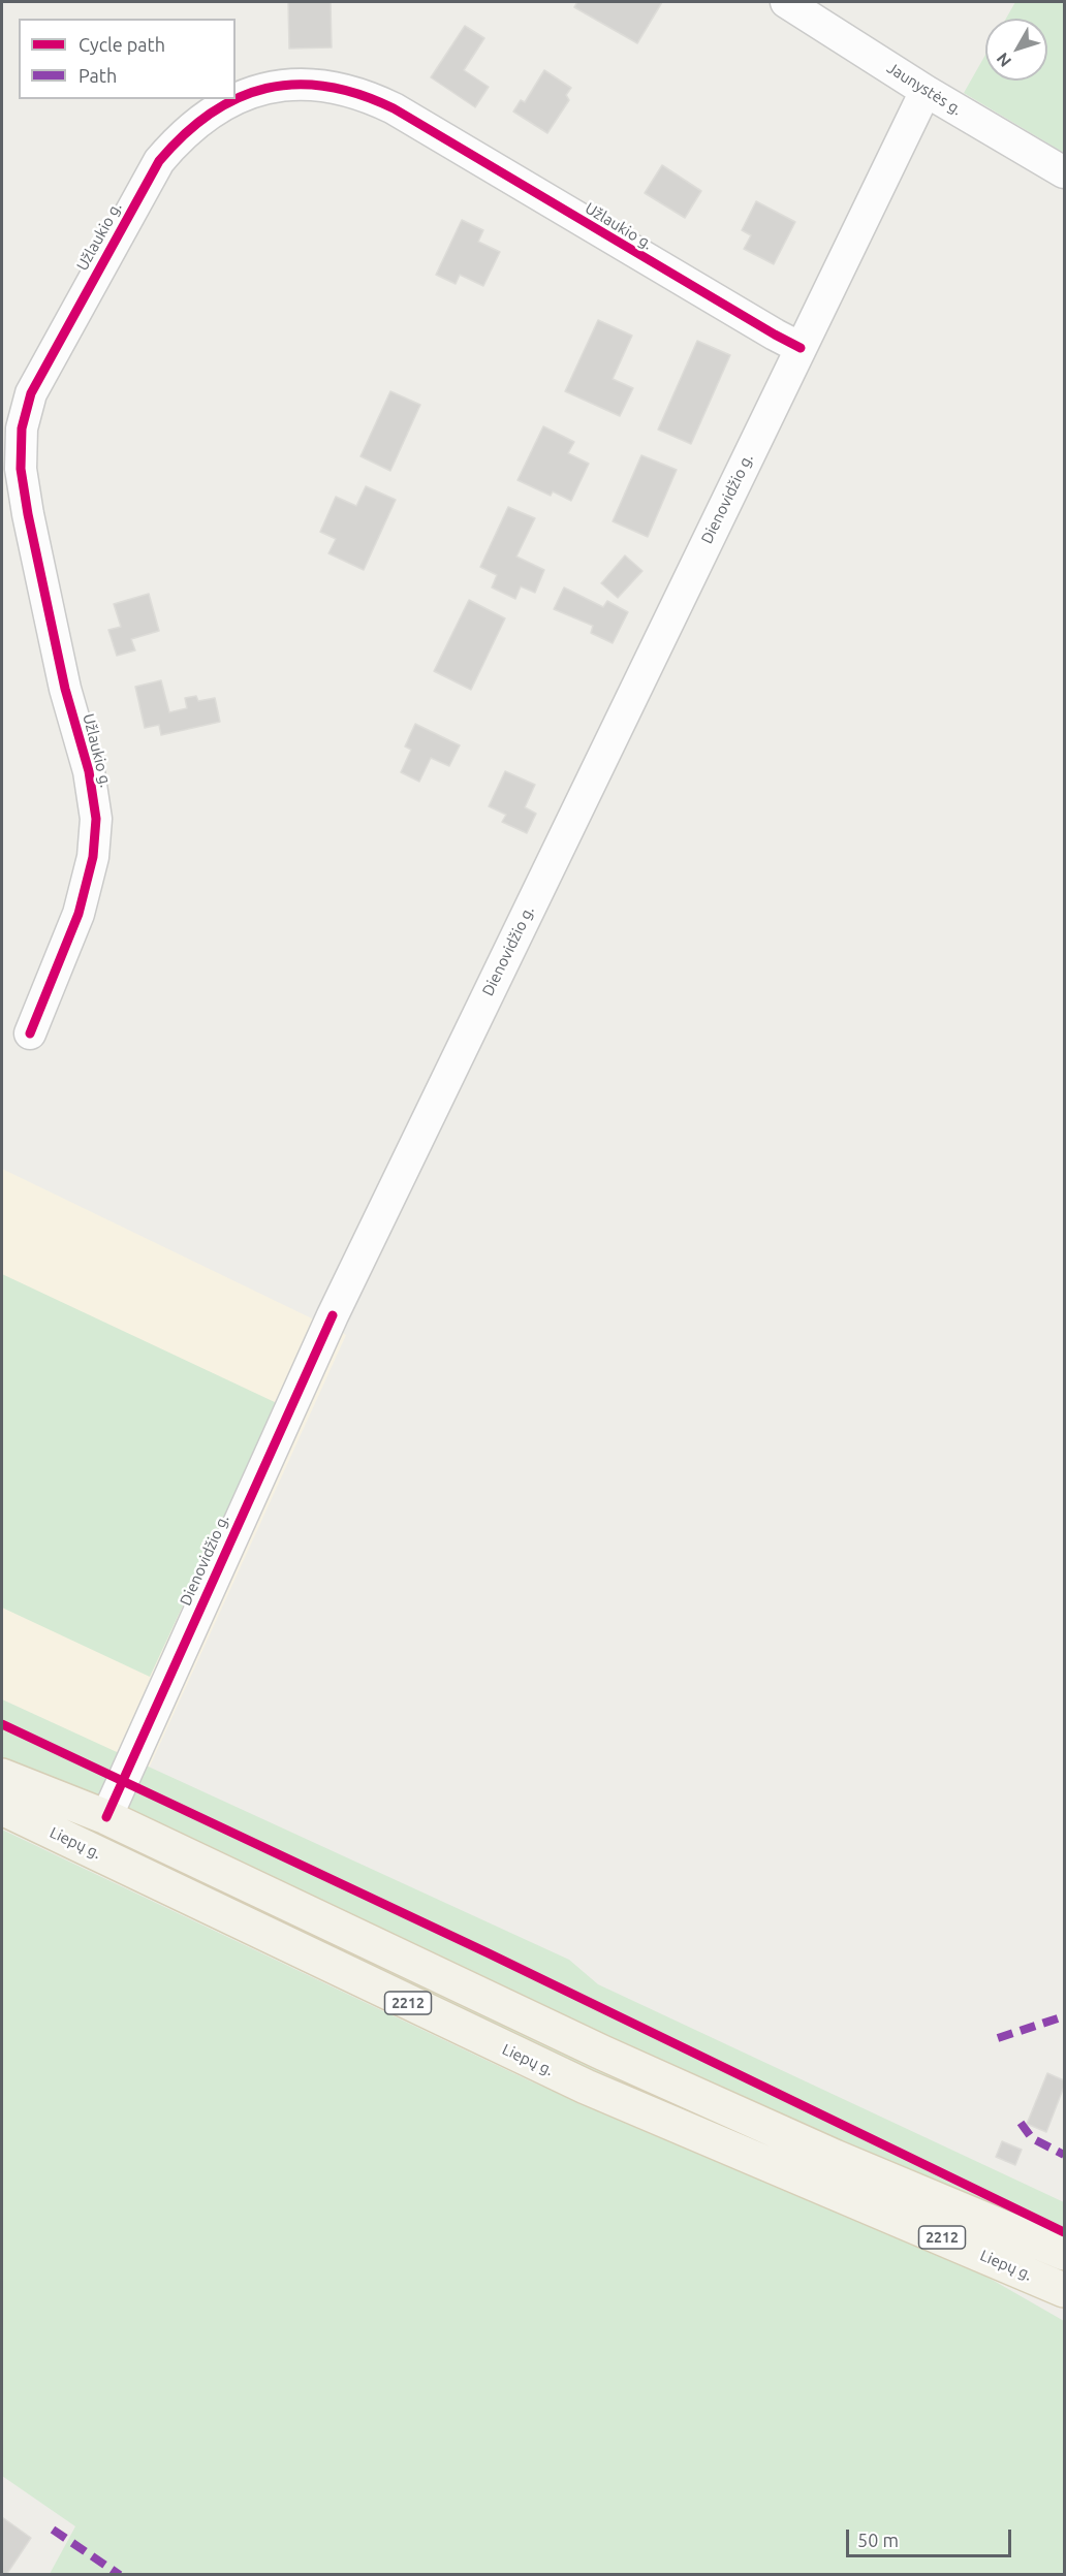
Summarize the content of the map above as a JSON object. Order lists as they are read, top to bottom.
{
  "streets": {
    "main road": ["Liepų g.", "2212"],
    "street": ["Jaunystės g.", "Užlaukio g.", "Dienovidžio g."]
  },
  "crossings": [
    ["Jaunystės g.", "Dienovidžio g."],
    ["Užlaukio g.", "Dienovidžio g."],
    ["Dienovidžio g.", "2212"]
  ],
  "legend": ["Cycle path", "Path"],
  "scale_bar": "50 m",
  "north": "bottom left"
}
